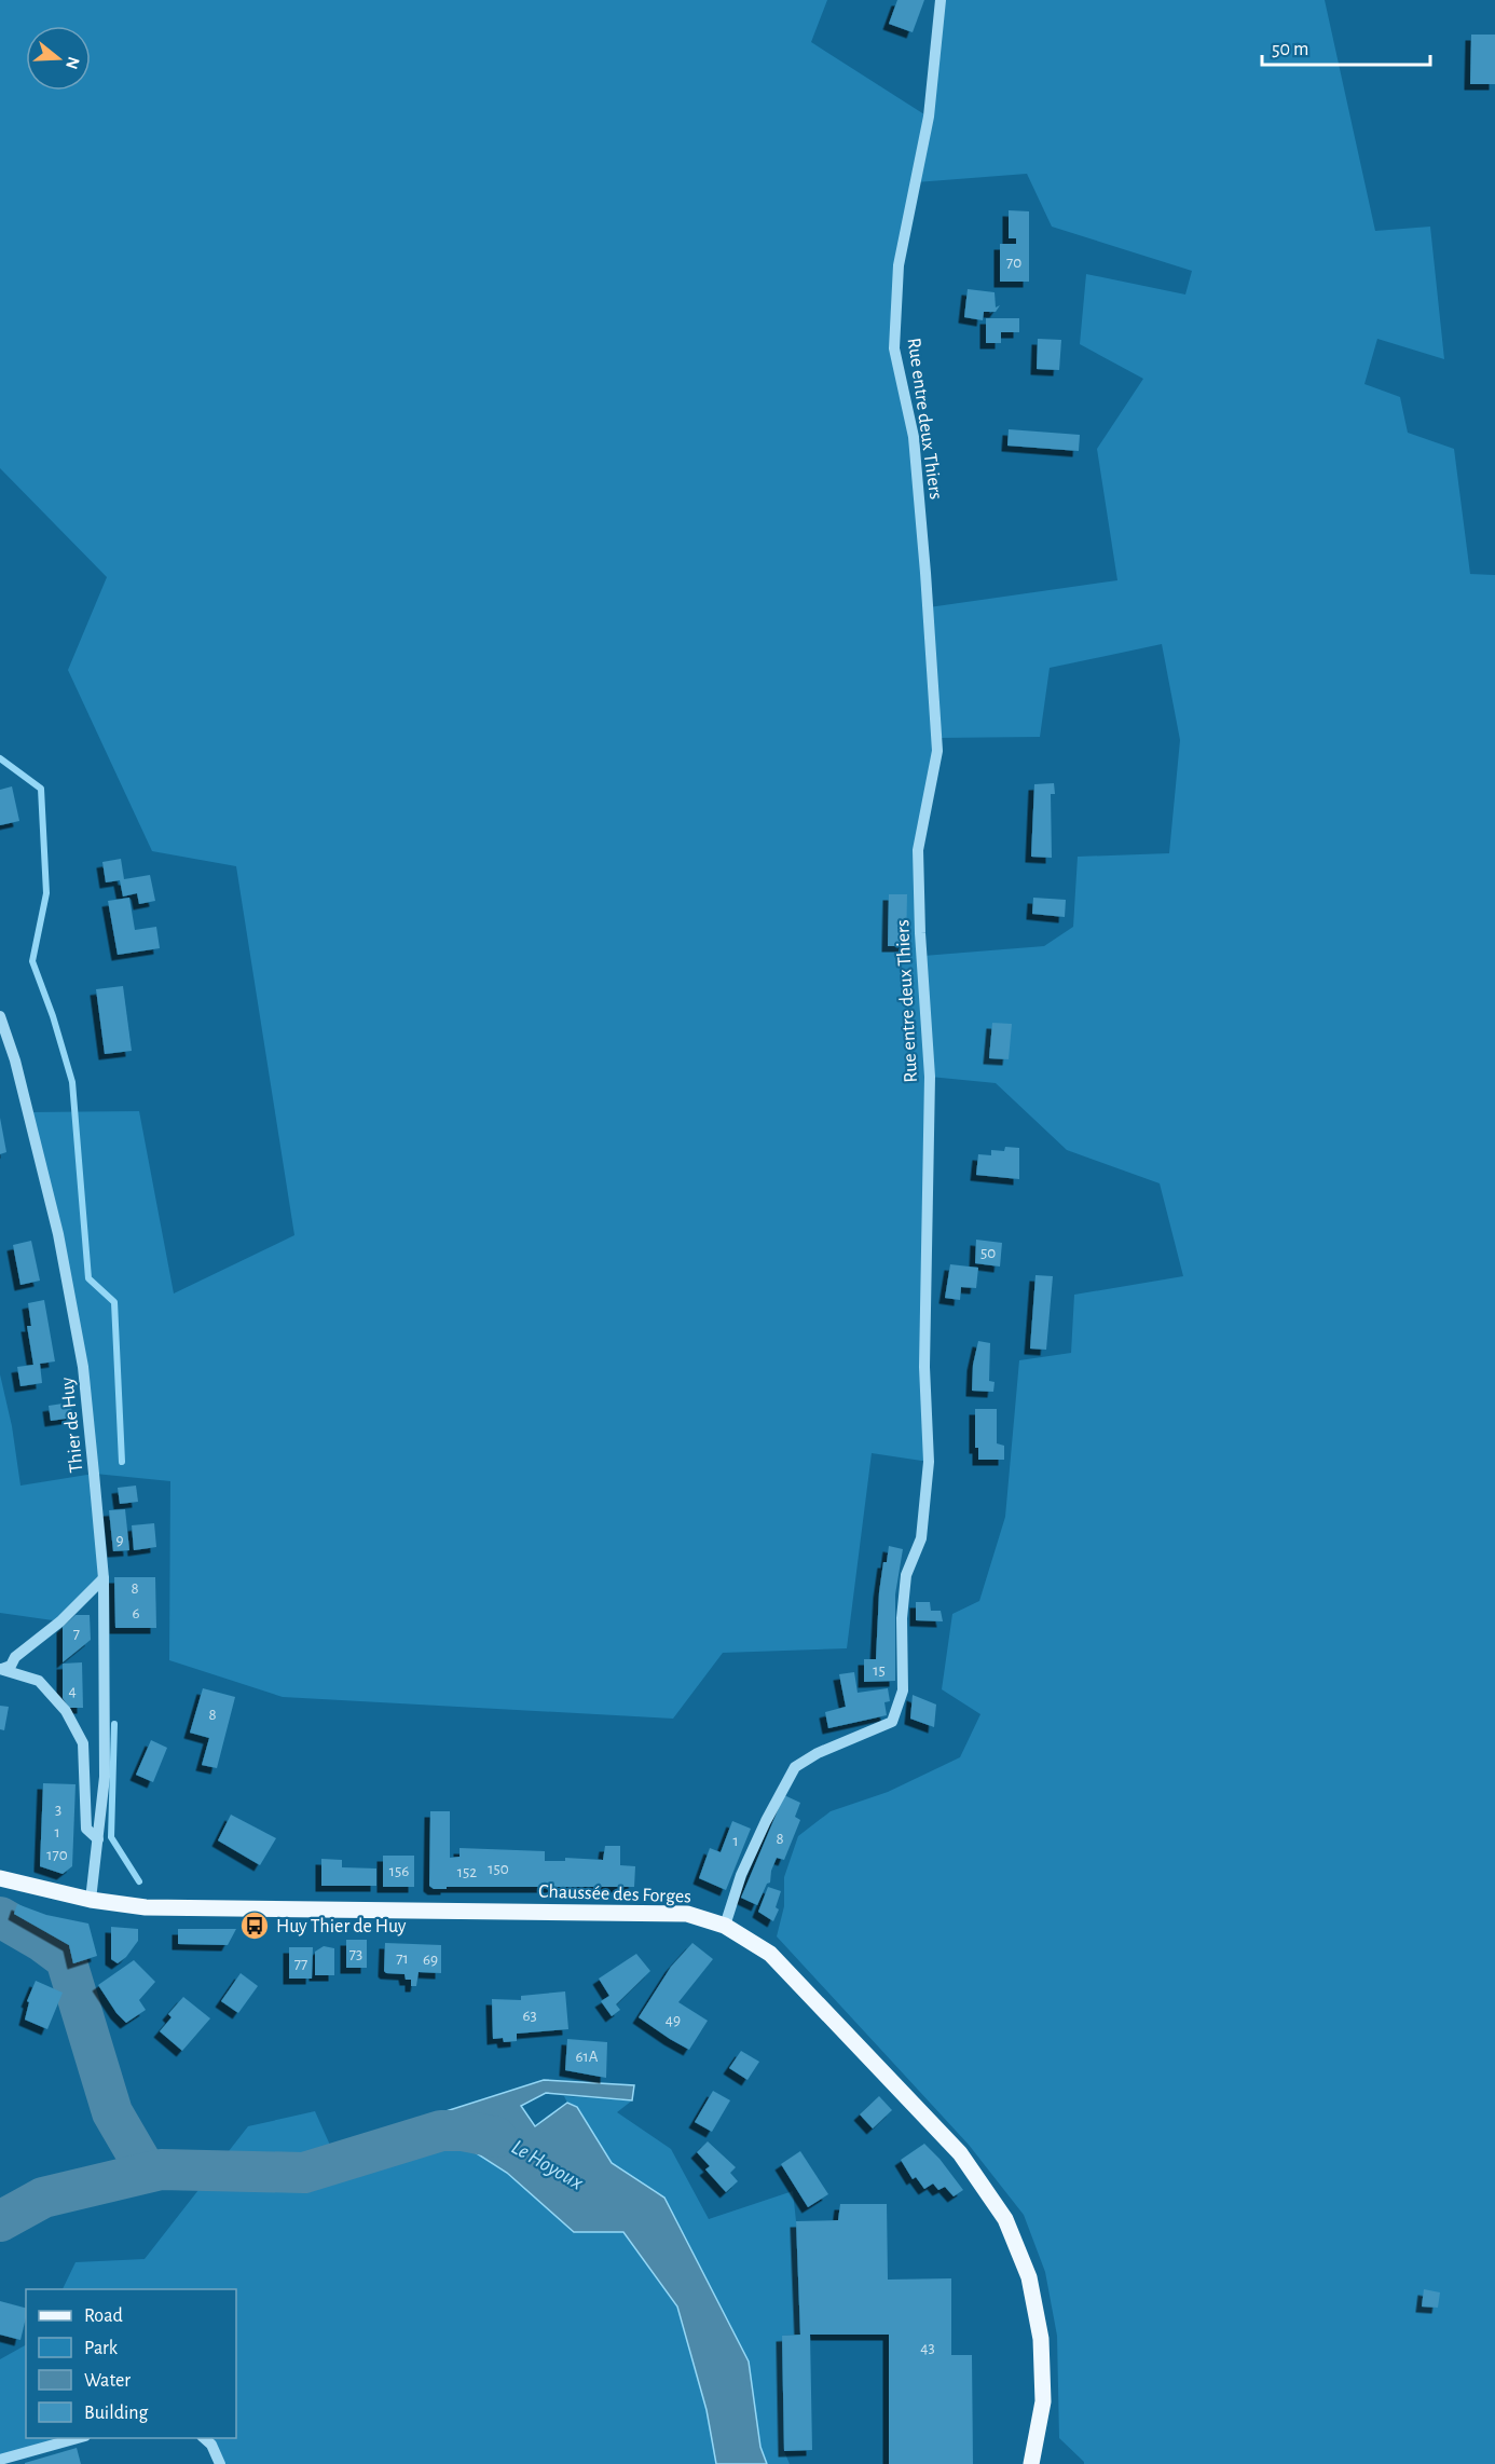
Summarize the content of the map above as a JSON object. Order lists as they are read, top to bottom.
{
  "streets": {
    "main road": ["Chaussée des Forges"],
    "street": ["Rue entre deux Thiers", "Thier de Huy"]
  },
  "crossings": [
    ["Rue entre deux Thiers", "Chaussée des Forges"],
    ["Thier de Huy", "Chaussée des Forges"]
  ],
  "water": ["Le Hoyoux"],
  "places": {
    "bus stop": ["Huy Thier de Huy"]
  },
  "house_numbers": [
    "70",
    "50",
    "9",
    "8",
    "6",
    "7",
    "15",
    "4",
    "8",
    "3",
    "1",
    "8",
    "1",
    "170",
    "150",
    "156",
    "152",
    "73",
    "71",
    "69",
    "77",
    "63",
    "49",
    "61A",
    "43"
  ],
  "legend": [
    "Road",
    "Park",
    "Water",
    "Building"
  ],
  "scale_bar": "50 m",
  "north": "right"
}
